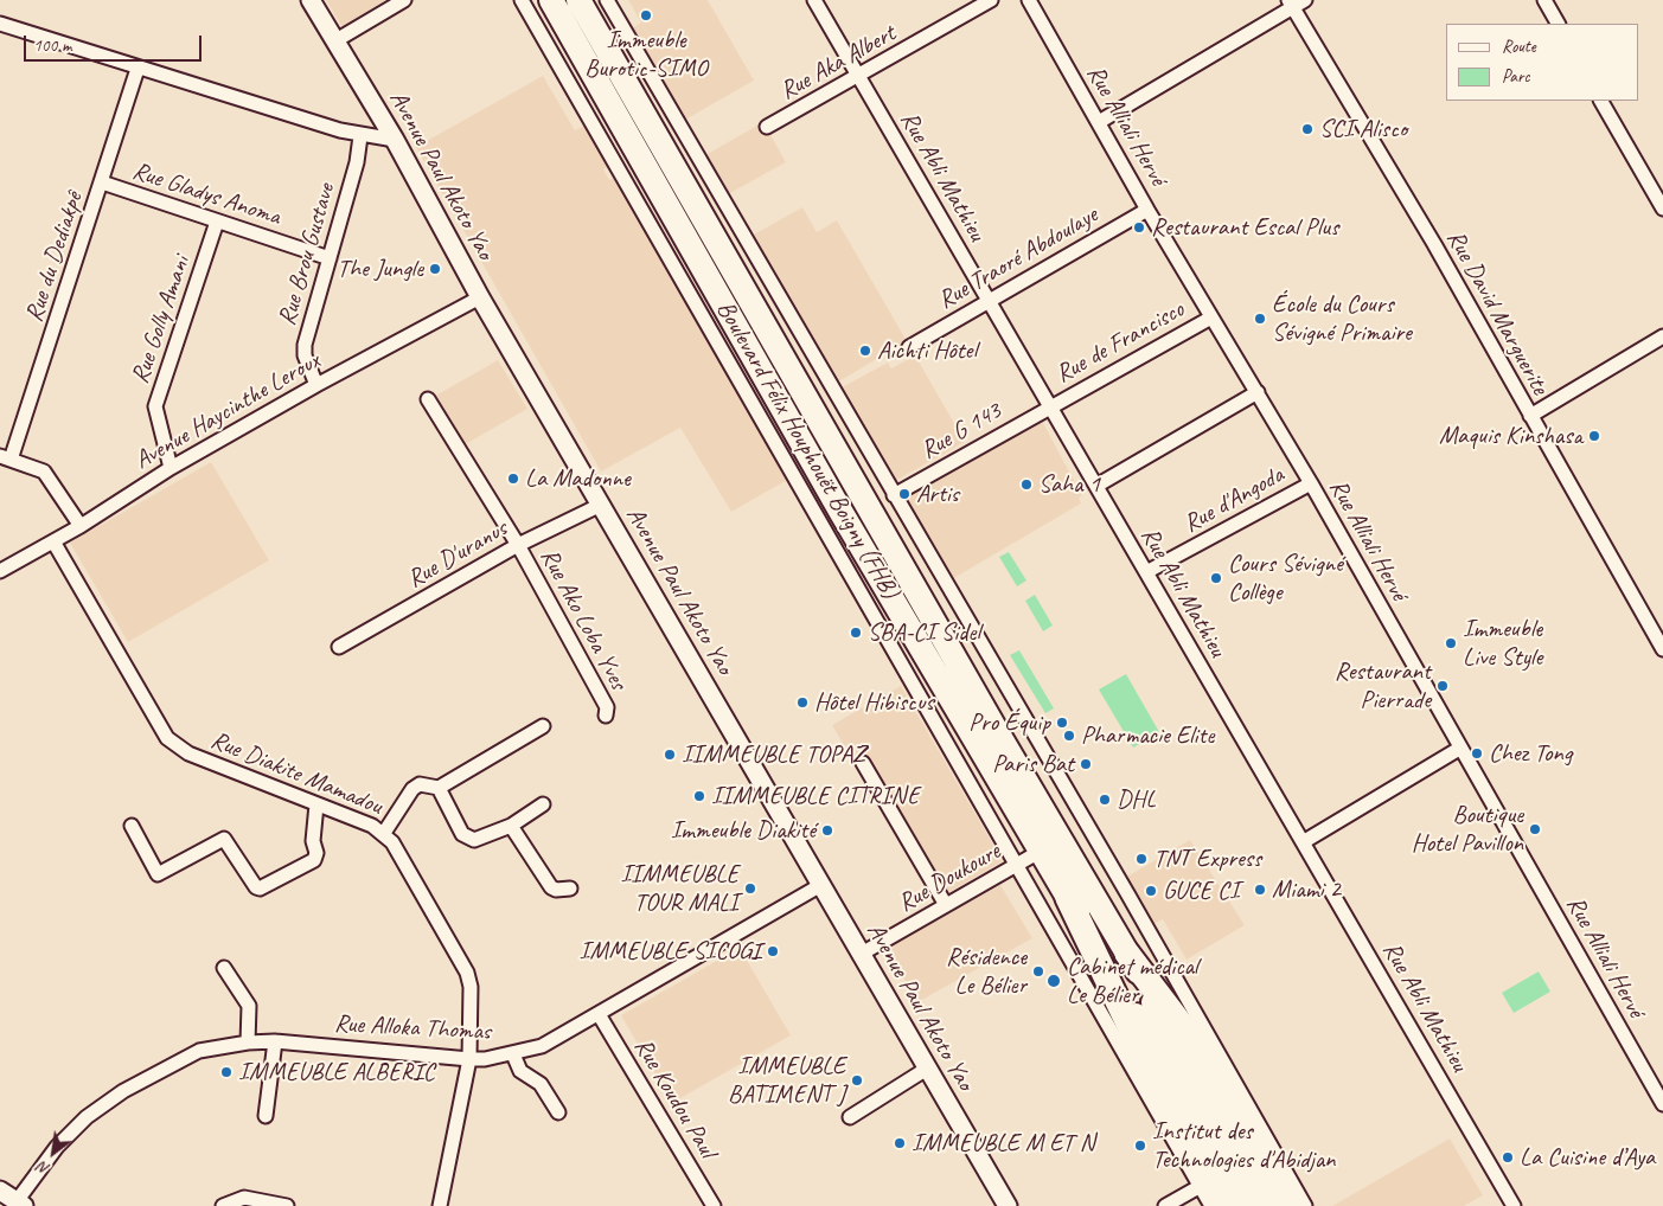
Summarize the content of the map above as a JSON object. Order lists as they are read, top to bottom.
{
  "streets": {
    "highway": ["Boulevard Félix Houphouët Boigny (FHB)"],
    "street": [
      "Rue Aka Albert",
      "Rue Alliali Hervé",
      "Avenue Paul Akoto Yao",
      "Rue Abli Mathieu",
      "Rue Gladys Anoma",
      "Rue Brou Gustave",
      "Rue du Dediakpê",
      "Rue Traoré Abdoulaye",
      "Rue David Marguerite",
      "Rue Golly Amani",
      "Rue de Francisco",
      "Avenue Haycinthe Leroux",
      "Rue G 143",
      "Rue d'Angoda",
      "Rue D'uranus",
      "Rue Ako Loba Yves",
      "Rue Diakite Mamadou",
      "Rue Doukoure",
      "Rue Alloka Thomas",
      "Rue Koudou Paul"
    ]
  },
  "crossings": [
    ["Rue Aka Albert", "Rue Abli Mathieu"],
    ["Rue Alliali Hervé", "Rue Traoré Abdoulaye"],
    ["Rue Alliali Hervé", "Rue de Francisco"],
    ["Rue Alliali Hervé", "Rue d'Angoda"],
    ["Avenue Paul Akoto Yao", "Avenue Haycinthe Leroux"],
    ["Avenue Paul Akoto Yao", "Rue D'uranus"],
    ["Avenue Paul Akoto Yao", "Rue Doukoure"],
    ["Avenue Paul Akoto Yao", "Rue Alloka Thomas"],
    ["Rue Abli Mathieu", "Rue Traoré Abdoulaye"],
    ["Rue Abli Mathieu", "Rue de Francisco"],
    ["Rue Abli Mathieu", "Rue G 143"],
    ["Rue Abli Mathieu", "Rue d'Angoda"],
    ["Rue Gladys Anoma", "Rue Brou Gustave"],
    ["Rue Gladys Anoma", "Rue du Dediakpê"],
    ["Rue Gladys Anoma", "Rue Golly Amani"],
    ["Rue Brou Gustave", "Avenue Haycinthe Leroux"],
    ["Rue Golly Amani", "Avenue Haycinthe Leroux"],
    ["Rue de Francisco", "Rue G 143"],
    ["Avenue Haycinthe Leroux", "Rue Diakite Mamadou"],
    ["Boulevard Félix Houphouët Boigny (FHB)", "Rue Doukoure"],
    ["Rue D'uranus", "Rue Ako Loba Yves"],
    ["Rue Diakite Mamadou", "Rue Alloka Thomas"],
    ["Rue Alloka Thomas", "Rue Koudou Paul"]
  ],
  "places": [
    "Immeuble Burotic-SIMO",
    "SCI Alisco",
    "Restaurant Escal Plus",
    "The Jungle",
    "École du Cours Sévigné Primaire",
    "Aichti Hôtel",
    "Maquis Kinshasa",
    "La Madonne",
    "Saha 1",
    "Artis",
    "Cours Sévigné Collège",
    "SBA-CI Sidel",
    "Immeuble Live Style",
    "Restaurant Pierrade",
    "Hôtel Hibiscus",
    "Pro Équip",
    "Pharmacie Elite",
    "Chez Tong",
    "IIMMEUBLE TOPAZ",
    "Paris Bat",
    "IIMMEUBLE CITRINE",
    "DHL",
    "Boutique Hotel Pavillon",
    "Immeuble Diakité",
    "TNT Express",
    "IIMMEUBLE TOUR MALI",
    "Miami 2",
    "GUCE CI",
    "IMMEUBLE SICOGI",
    "Résidence Le Bélier",
    "Cabinet médical Le Bélier",
    "IMMEUBLE ALBERIC",
    "IMMEUBLE BATIMENT J",
    "IMMEUBLE M ET N",
    "Institut des Technologies d'Abidjan",
    "La Cuisine d’Aya"
  ],
  "legend": ["Route", "Parc"],
  "scale_bar": "100 m",
  "north": "bottom left"
}
